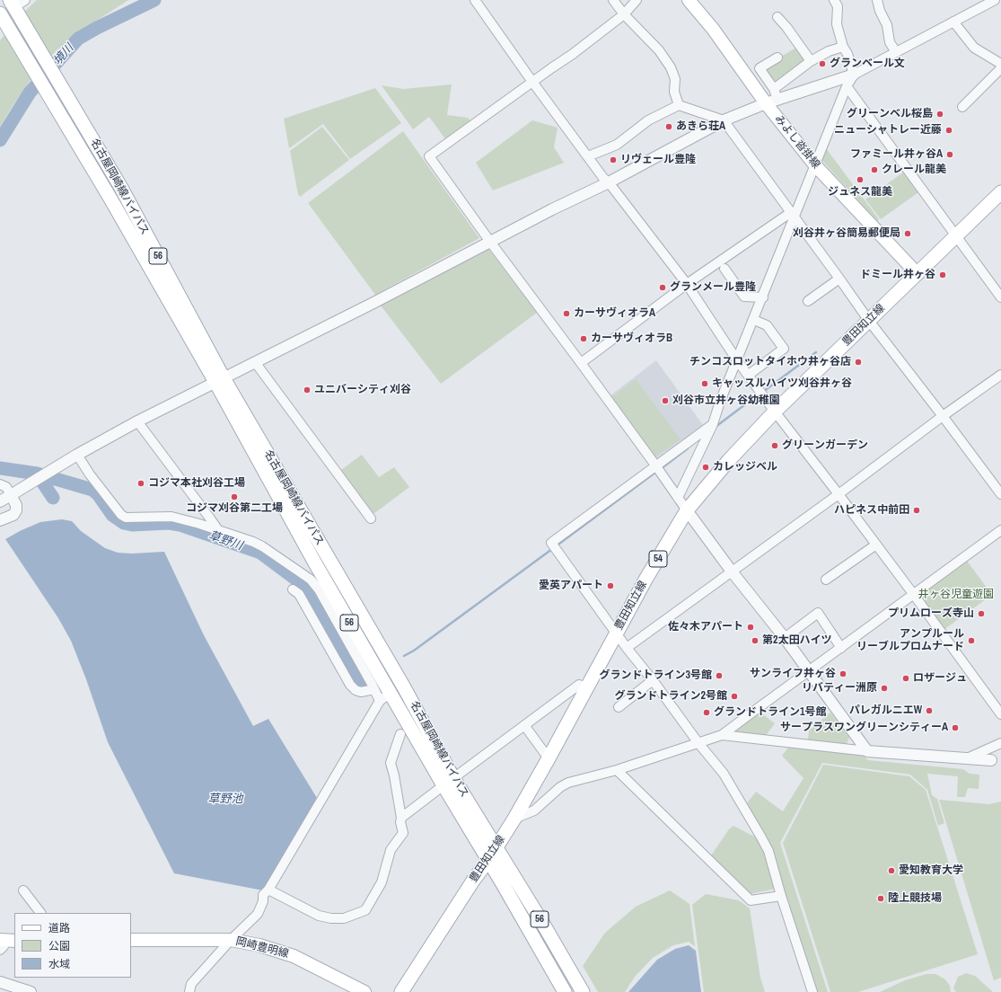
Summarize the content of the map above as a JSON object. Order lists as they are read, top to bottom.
{
  "streets": {
    "main road": [
      "みよし沓掛線",
      "名古屋岡崎線バイパス",
      "56",
      "豊田知立線",
      "54",
      "岡崎豊明線"
    ]
  },
  "crossings": [
    ["みよし沓掛線", "豊田知立線"],
    ["名古屋岡崎線バイパス", "豊田知立線"]
  ],
  "water": ["境川", "草野川", "草野池"],
  "parks": ["井ヶ谷児童遊園"],
  "places": [
    "グランベール文",
    "グリーンベル桜島",
    "あきら荘A",
    "ニューシャトレー近藤",
    "ファミール井ヶ谷A",
    "リヴェール豊隆",
    "クレール龍美",
    "ジュネス龍美",
    "刈谷井ヶ谷簡易郵便局",
    "ドミール井ヶ谷",
    "グランメール豊隆",
    "カーサヴィオラA",
    "カーサヴィオラB",
    "チンコスロットタイホウ井ヶ谷店",
    "キャッスルハイツ刈谷井ヶ谷",
    "ユニバーシティ刈谷",
    "刈谷市立井ヶ谷幼稚園",
    "グリーンガーデン",
    "カレッジベル",
    "コジマ本社刈谷工場",
    "コジマ刈谷第二工場",
    "ハピネス中前田",
    "愛英アパート",
    "プリムローズ寺山",
    "佐々木アパート",
    "第2太田ハイツ",
    "アンプルール リーブルプロムナード",
    "サンライフ井ヶ谷",
    "グランドトライン3号館",
    "ロザージュ",
    "リバティー洲原",
    "グランドトライン2号館",
    "パレガルニエW",
    "グランドトライン1号館",
    "サープラスワングリーンシティーA",
    "愛知教育大学",
    "陸上競技場"
  ],
  "legend": ["道路", "公園", "水域"]
}
